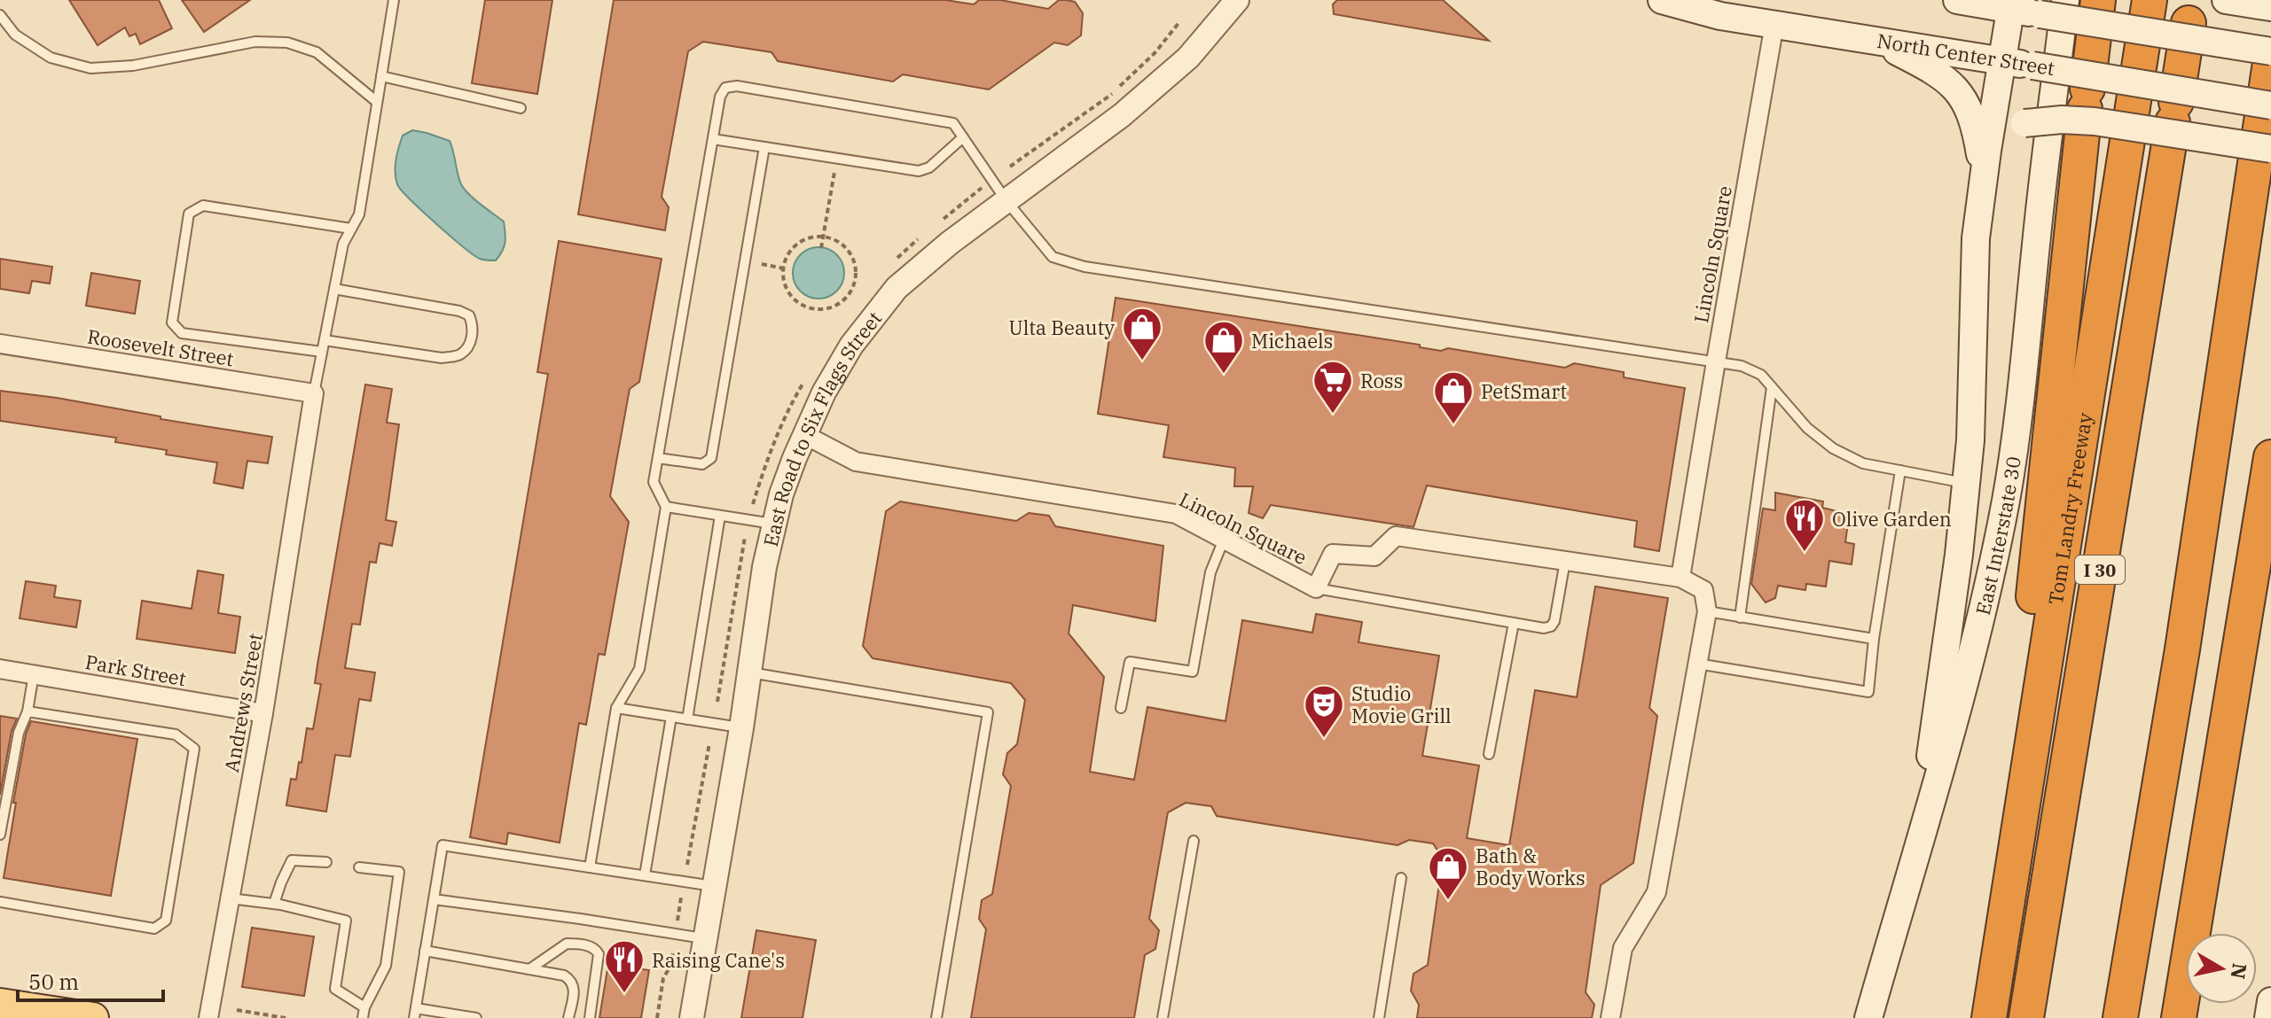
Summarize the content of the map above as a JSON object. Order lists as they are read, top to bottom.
{
  "streets": {
    "highway": ["Tom Landry Freeway", "I 30"],
    "main road": ["North Center Street", "East Interstate 30"],
    "street": [
      "Lincoln Square",
      "Roosevelt Street",
      "East Road to Six Flags Street",
      "Park Street",
      "Andrews Street"
    ]
  },
  "crossings": [
    ["North Center Street", "Lincoln Square"],
    ["Lincoln Square", "East Road to Six Flags Street"],
    ["Roosevelt Street", "Andrews Street"],
    ["Park Street", "Andrews Street"]
  ],
  "places": {
    "shop": [
      "Ulta Beauty",
      "Michaels",
      "PetSmart",
      "Bath & Body Works"
    ],
    "supermarket": ["Ross"],
    "restaurant": ["Olive Garden", "Raising Cane's"],
    "theatre": ["Studio Movie Grill"]
  },
  "scale_bar": "50 m",
  "north": "right"
}
